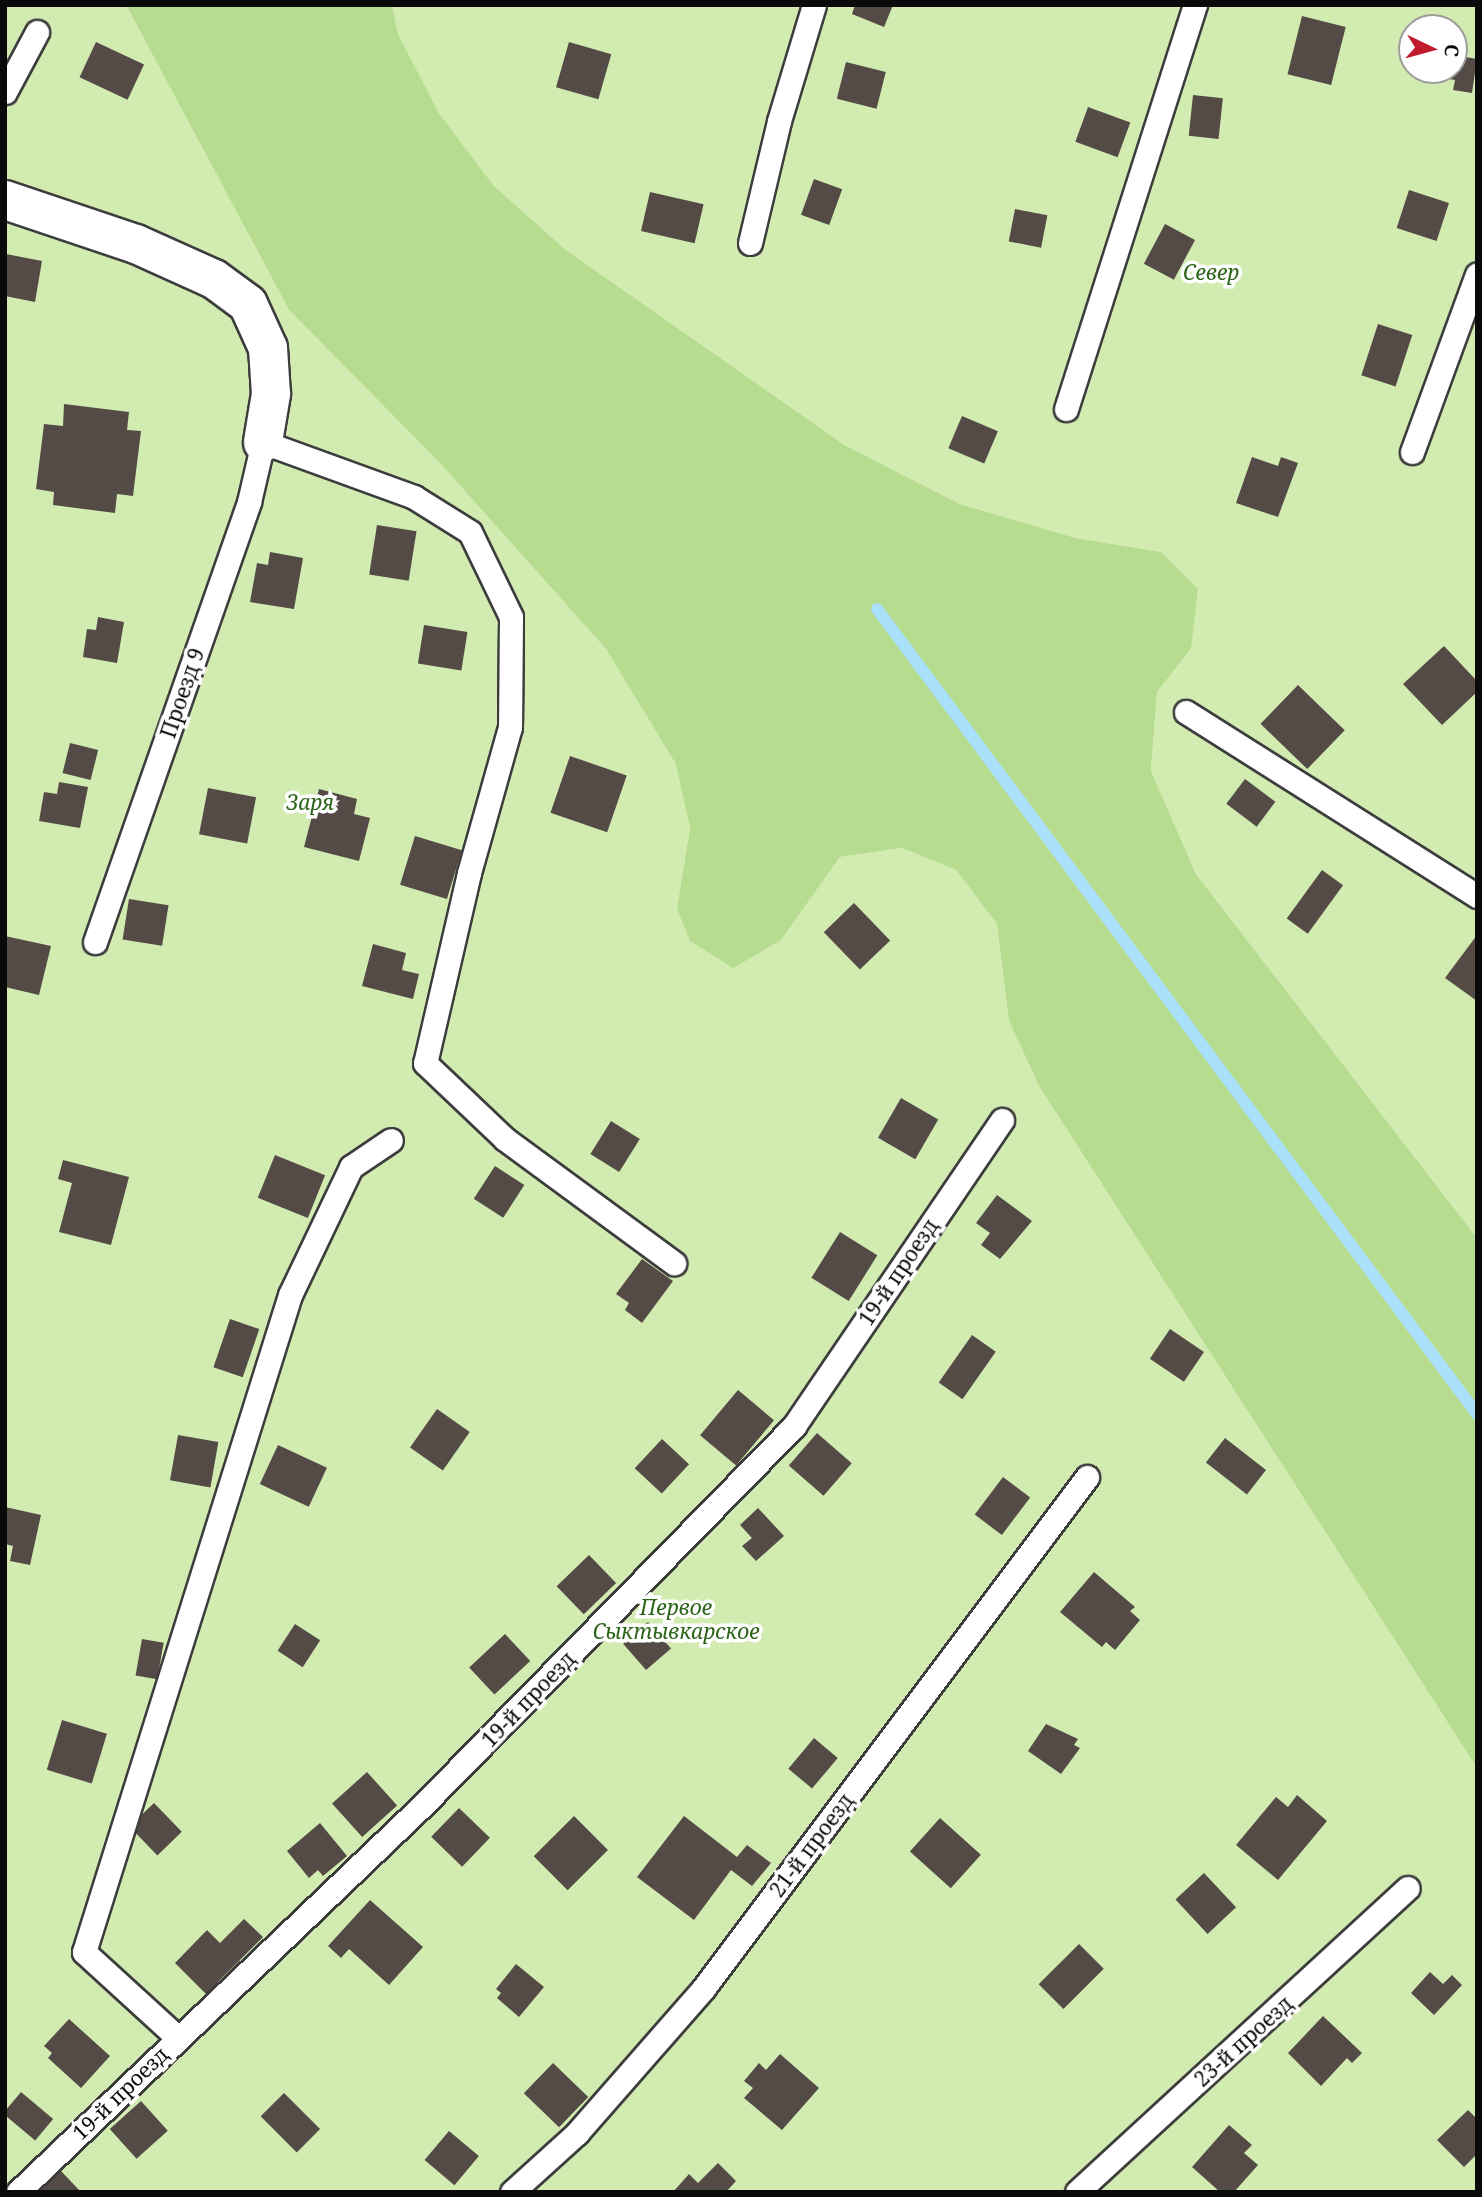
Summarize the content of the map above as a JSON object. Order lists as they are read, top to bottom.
{
  "streets": {
    "lane": [
      "Проезд 9",
      "19-й проезд",
      "21-й проезд",
      "23-й проезд"
    ]
  },
  "parks": ["Север", "Заря", "Первое Сыктывкарское"],
  "north": "right"
}
